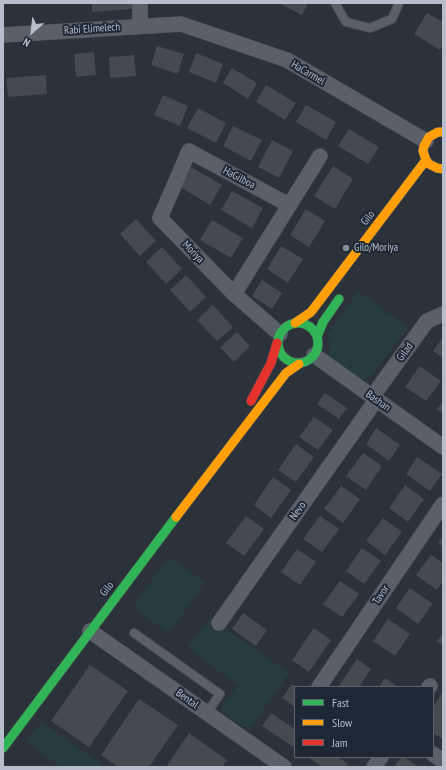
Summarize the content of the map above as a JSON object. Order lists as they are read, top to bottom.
{
  "streets": {
    "street": [
      "Rabi Elimelech",
      "HaCarmel",
      "HaGilboa",
      "Gilo",
      "Moriya",
      "Gilad",
      "Bashan",
      "Nevo",
      "Tavor",
      "Bental"
    ]
  },
  "crossings": [
    ["Rabi Elimelech", "HaCarmel"],
    ["HaGilboa", "Moriya"],
    ["Gilo", "Moriya"],
    ["Gilo", "Bashan"],
    ["Gilo", "Bental"],
    ["Moriya", "Bashan"],
    ["Gilad", "Bashan"],
    ["Gilad", "Nevo"],
    ["Bashan", "Nevo"]
  ],
  "places": ["Gilo/Moriya"],
  "legend": ["Fast", "Slow", "Jam"],
  "north": "bottom left"
}
